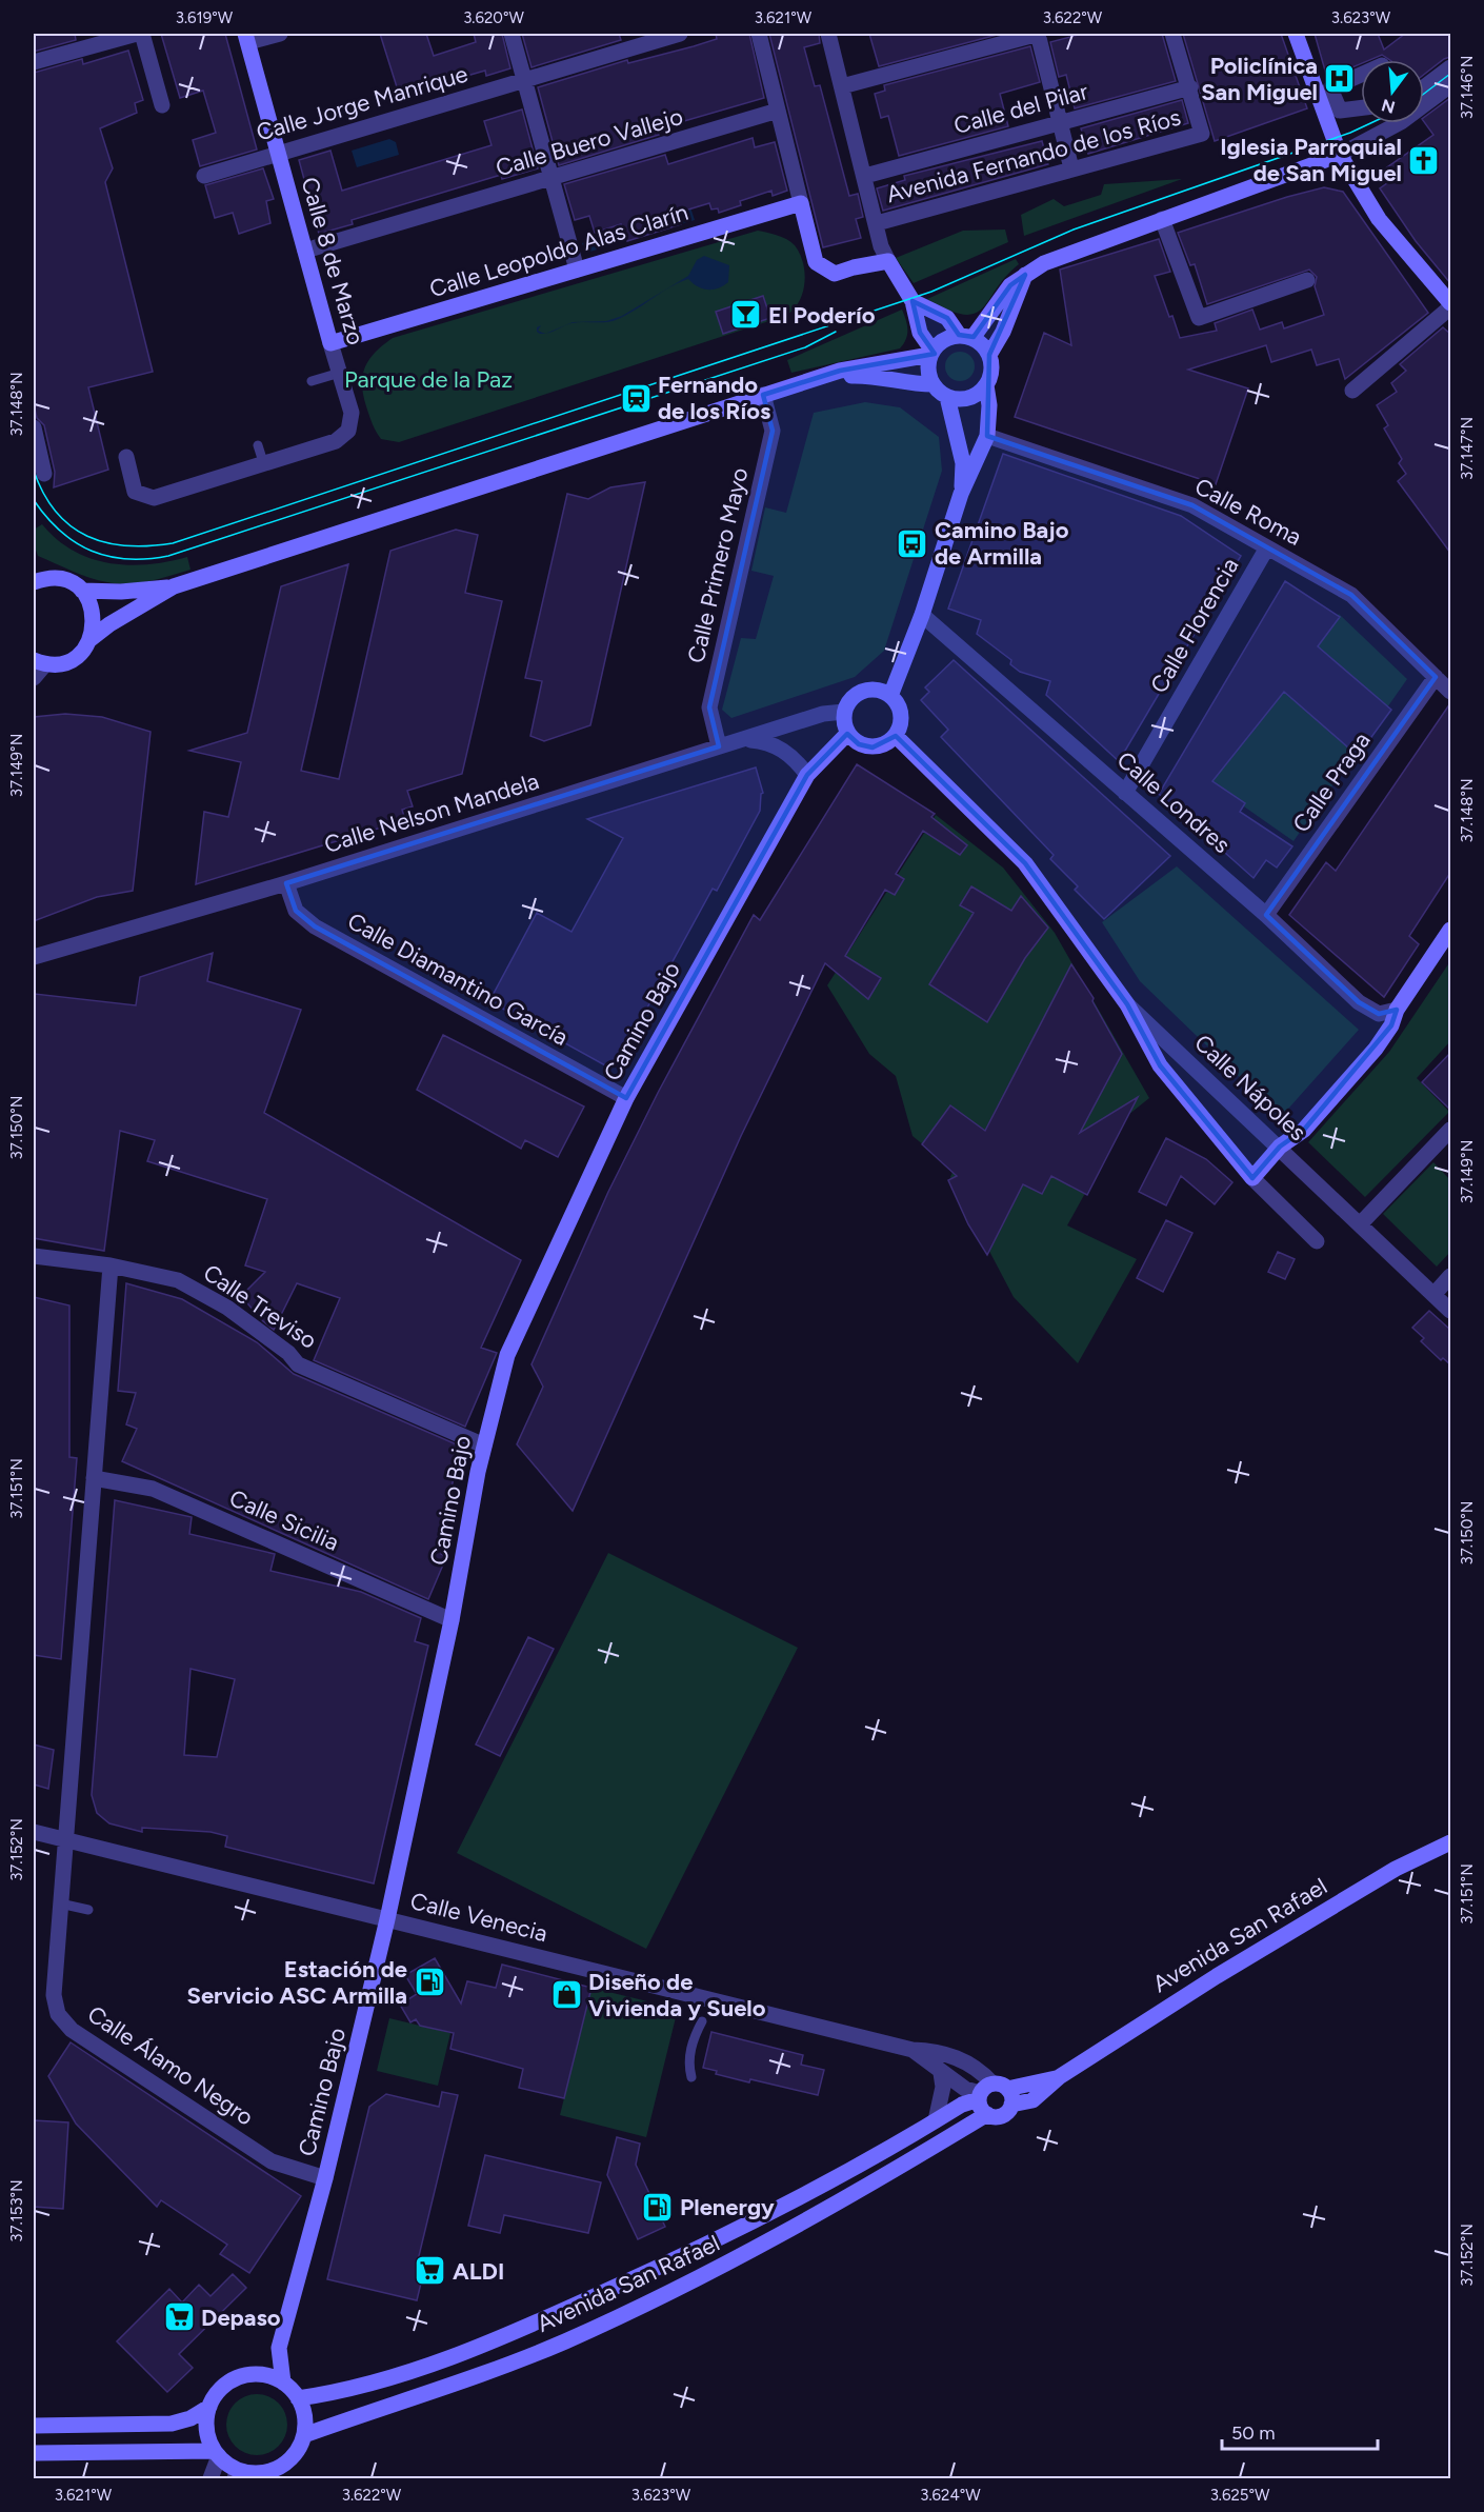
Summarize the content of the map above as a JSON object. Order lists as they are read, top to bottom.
{
  "streets": {
    "main road": [
      "Calle Leopoldo Alas Clarín",
      "Calle 8 de Marzo",
      "Camino Bajo",
      "Calle Nápoles",
      "Avenida San Rafael"
    ],
    "street": [
      "Calle Jorge Manrique",
      "Calle del Pilar",
      "Calle Buero Vallejo",
      "Avenida Fernando de los Ríos",
      "Calle Roma",
      "Calle Primero Mayo",
      "Calle Florencia",
      "Calle Praga",
      "Calle Londres",
      "Calle Nelson Mandela",
      "Calle Diamantino García",
      "Calle Treviso",
      "Calle Sicilia",
      "Calle Venecia",
      "Calle Álamo Negro"
    ]
  },
  "crossings": [
    ["Calle Jorge Manrique", "Calle 8 de Marzo"],
    ["Calle del Pilar", "Avenida Fernando de los Ríos"],
    ["Calle Buero Vallejo", "Calle 8 de Marzo"],
    ["Calle Leopoldo Alas Clarín", "Calle 8 de Marzo"],
    ["Calle Roma", "Calle Florencia"],
    ["Calle Roma", "Calle Praga"],
    ["Calle Primero Mayo", "Calle Nelson Mandela"],
    ["Calle Florencia", "Calle Londres"],
    ["Calle Praga", "Calle Londres"],
    ["Calle Nelson Mandela", "Calle Diamantino García"],
    ["Calle Nelson Mandela", "Camino Bajo"],
    ["Calle Nelson Mandela", "Calle Nápoles"],
    ["Calle Diamantino García", "Camino Bajo"],
    ["Camino Bajo", "Calle Nápoles"],
    ["Camino Bajo", "Calle Treviso"],
    ["Camino Bajo", "Calle Sicilia"],
    ["Camino Bajo", "Calle Venecia"],
    ["Camino Bajo", "Avenida San Rafael"],
    ["Camino Bajo", "Calle Álamo Negro"],
    ["Calle Treviso", "Calle Álamo Negro"],
    ["Calle Sicilia", "Calle Álamo Negro"],
    ["Calle Venecia", "Avenida San Rafael"],
    ["Calle Venecia", "Calle Álamo Negro"]
  ],
  "parks": ["Parque de la Paz"],
  "places": {
    "hospital": ["Policlínica San Miguel"],
    "church": ["Iglesia Parroquial de San Miguel"],
    "bar": ["El Poderío"],
    "station": ["Fernando de los Ríos"],
    "bus stop": ["Camino Bajo de Armilla"],
    "fuel station": ["Estación de Servicio ASC Armilla", "Plenergy"],
    "shop": ["Diseño de Vivienda y Suelo"],
    "supermarket": ["ALDI", "Depaso"]
  },
  "scale_bar": "50 m",
  "north": "bottom",
  "coordinates": [
    "3.619°W",
    "3.620°W",
    "3.621°W",
    "3.622°W",
    "3.623°W",
    "37.146°N",
    "37.148°N",
    "37.147°N",
    "37.149°N",
    "37.150°N",
    "37.151°N",
    "37.152°N",
    "37.153°N",
    "3.624°W",
    "3.625°W"
  ]
}
